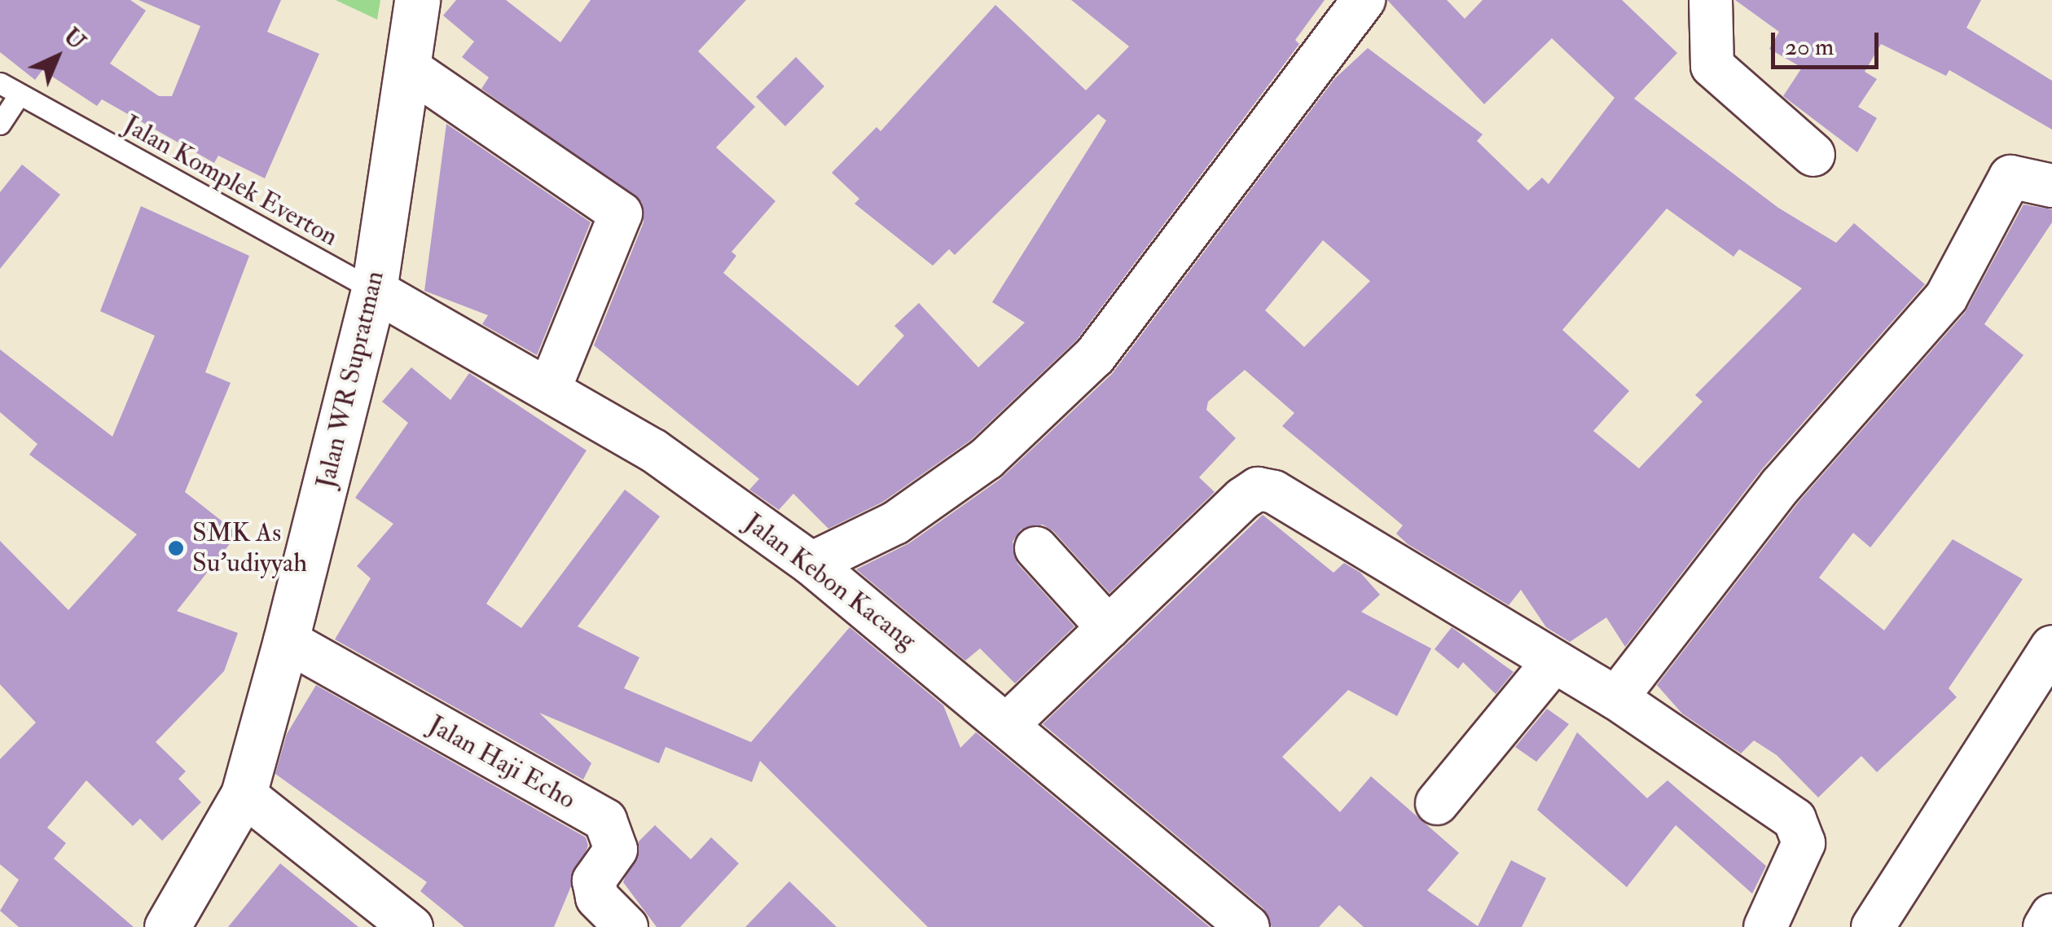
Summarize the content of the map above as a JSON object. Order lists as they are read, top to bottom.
{
  "streets": {
    "main road": ["Jalan WR Supratman"],
    "street": ["Jalan Kebon Kacang", "Jalan Haji Echo"],
    "lane": ["Jalan Komplek Everton"]
  },
  "crossings": [
    ["Jalan Komplek Everton", "Jalan WR Supratman"],
    ["Jalan Komplek Everton", "Jalan Kebon Kacang"],
    ["Jalan WR Supratman", "Jalan Kebon Kacang"],
    ["Jalan WR Supratman", "Jalan Haji Echo"]
  ],
  "places": ["SMK As Su'udiyyah"],
  "scale_bar": "20 m",
  "north": "top right"
}
